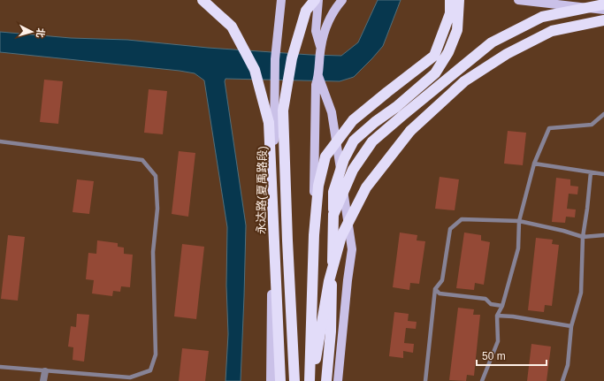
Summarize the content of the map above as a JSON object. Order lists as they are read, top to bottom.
{
  "streets": {
    "main road": ["永达路(夏禹路段)"]
  },
  "scale_bar": "50 m",
  "north": "right"
}
